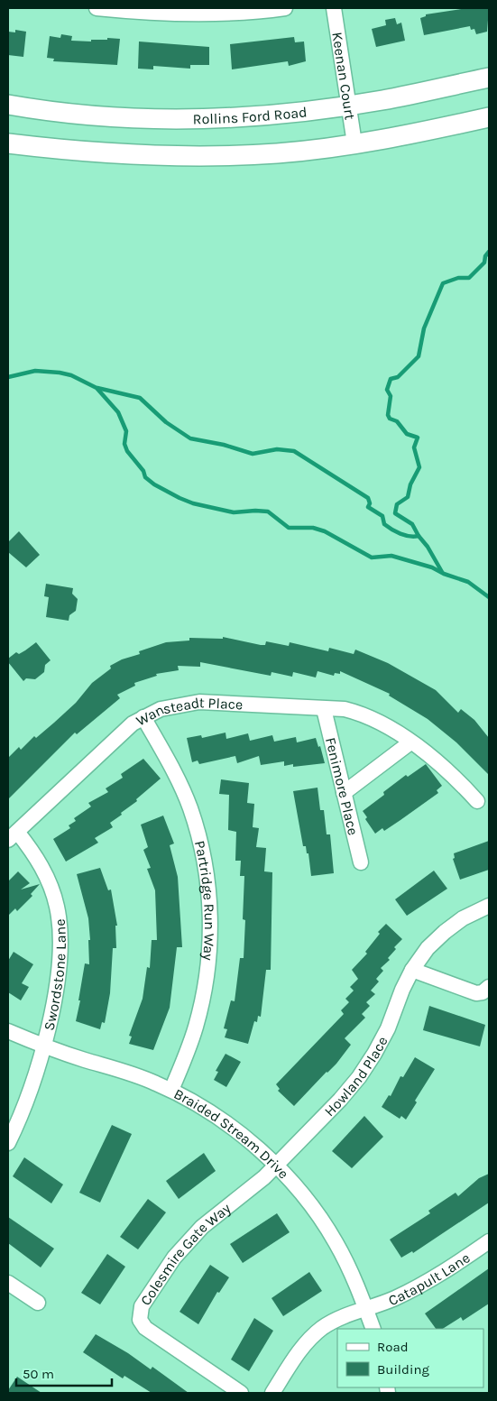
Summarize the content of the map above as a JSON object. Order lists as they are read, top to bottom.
{
  "streets": {
    "main road": ["Rollins Ford Road"],
    "street": [
      "Keenan Court",
      "Wansteadt Place",
      "Fenimore Place",
      "Partridge Run Way",
      "Swordstone Lane",
      "Howland Place",
      "Braided Stream Drive",
      "Colesmire Gate Way",
      "Catapult Lane"
    ]
  },
  "crossings": [
    ["Keenan Court", "Rollins Ford Road"],
    ["Wansteadt Place", "Fenimore Place"],
    ["Wansteadt Place", "Partridge Run Way"],
    ["Wansteadt Place", "Swordstone Lane"],
    ["Partridge Run Way", "Braided Stream Drive"],
    ["Swordstone Lane", "Braided Stream Drive"],
    ["Howland Place", "Braided Stream Drive"],
    ["Howland Place", "Colesmire Gate Way"],
    ["Braided Stream Drive", "Colesmire Gate Way"],
    ["Braided Stream Drive", "Catapult Lane"]
  ],
  "legend": ["Road", "Building"],
  "scale_bar": "50 m"
}
